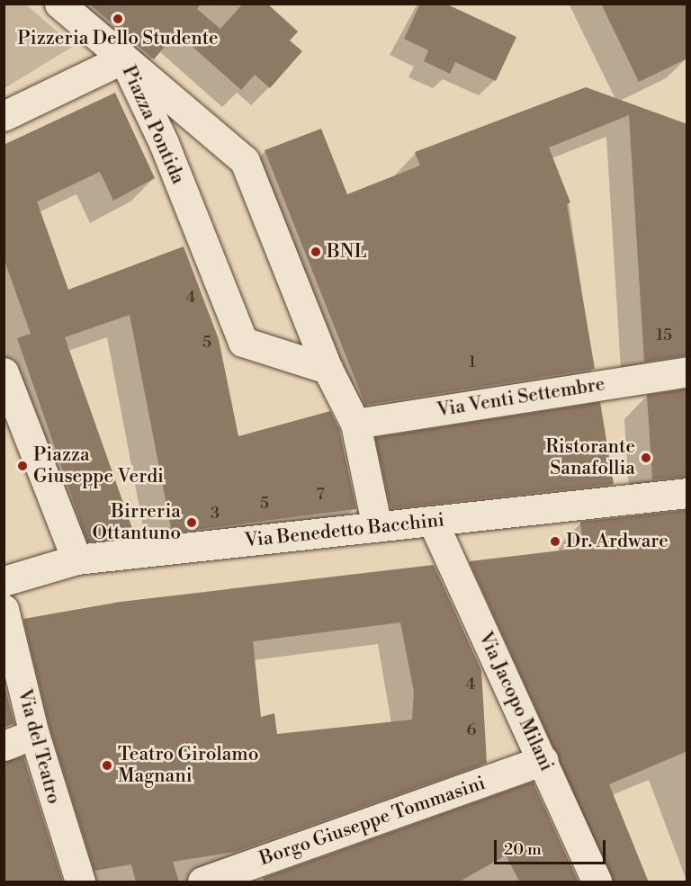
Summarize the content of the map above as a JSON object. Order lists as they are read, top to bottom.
{
  "streets": {
    "street": [
      "Piazza Pontida",
      "Via Venti Settembre",
      "Via Benedetto Bacchini",
      "Via Jacopo Milani",
      "Via del Teatro",
      "Borgo Giuseppe Tommasini"
    ]
  },
  "crossings": [
    ["Piazza Pontida", "Via Venti Settembre"],
    ["Piazza Pontida", "Via Benedetto Bacchini"],
    ["Via Benedetto Bacchini", "Via Jacopo Milani"],
    ["Via Jacopo Milani", "Borgo Giuseppe Tommasini"]
  ],
  "places": [
    "Pizzeria Dello Studente",
    "BNL",
    "Ristorante Sanafollia",
    "Piazza Giuseppe Verdi",
    "Birreria Ottantuno",
    "Dr. Ardware",
    "Teatro Girolamo Magnani"
  ],
  "house_numbers": [
    "4",
    "15",
    "5",
    "1",
    "7",
    "5",
    "3",
    "4",
    "6"
  ],
  "scale_bar": "20 m"
}
